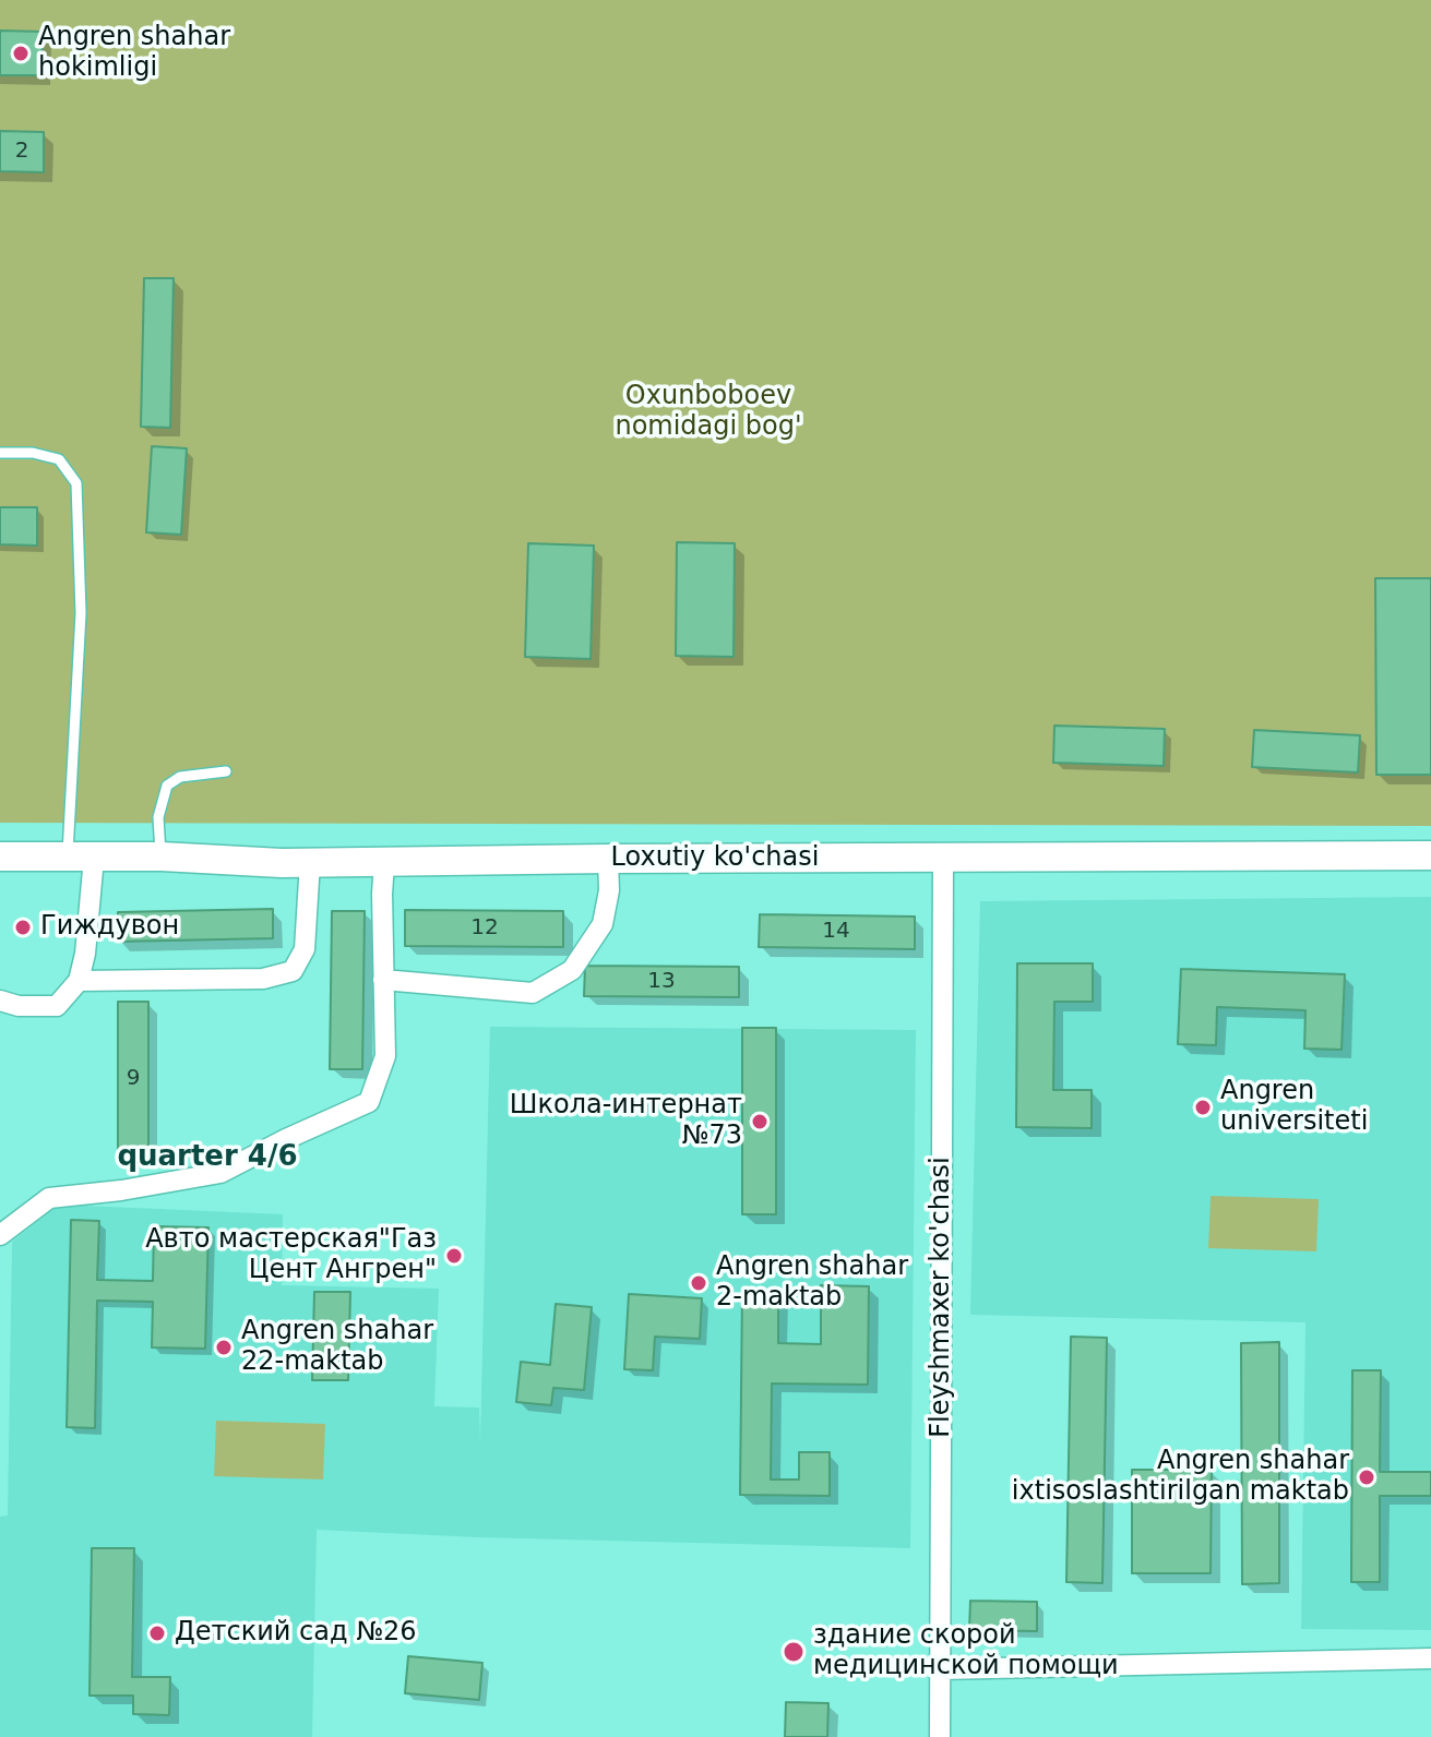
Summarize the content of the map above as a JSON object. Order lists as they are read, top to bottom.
{
  "streets": {
    "street": ["Loxutiy ko'chasi", "Fleyshmaxer ko'chasi"]
  },
  "crossings": [
    ["Loxutiy ko'chasi", "Fleyshmaxer ko'chasi"]
  ],
  "districts": ["quarter 4/6"],
  "parks": ["Oxunboboev nomidagi bog'"],
  "places": [
    "Angren shahar hokimligi",
    "Гиждувон",
    "Angren universiteti",
    "Школа-интернат №73",
    "Авто мастерская\"Газ Цент Ангрен\"",
    "Angren shahar 2-maktab",
    "Angren shahar 22-maktab",
    "Angren shahar ixtisoslashtirilgan maktab",
    "Детский сад №26",
    "здание скорой медицинской помощи"
  ],
  "house_numbers": [
    "2",
    "12",
    "14",
    "13",
    "9"
  ]
}
